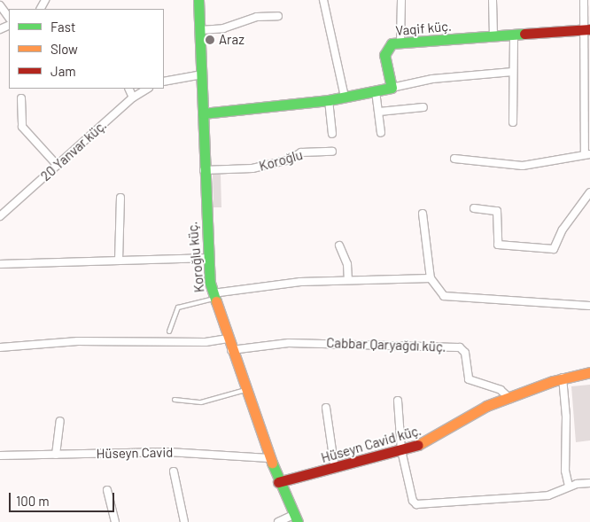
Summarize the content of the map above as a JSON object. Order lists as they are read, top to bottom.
{
  "streets": {
    "street": [
      "Vaqif küç.",
      "20 Yanvar küç.",
      "Koroğlu",
      "Koroğlu küç.",
      "Cabbar Qaryağdı küç.",
      "Hüseyn Cavid küç.",
      "Hüseyn Cavid"
    ]
  },
  "crossings": [
    ["Koroğlu", "Koroğlu küç."],
    ["Koroğlu küç.", "Cabbar Qaryağdı küç."],
    ["Koroğlu küç.", "Hüseyn Cavid küç."],
    ["Koroğlu küç.", "Hüseyn Cavid"],
    ["Cabbar Qaryağdı küç.", "Hüseyn Cavid küç."]
  ],
  "places": ["Araz"],
  "legend": ["Fast", "Slow", "Jam"],
  "scale_bar": "100 m"
}
